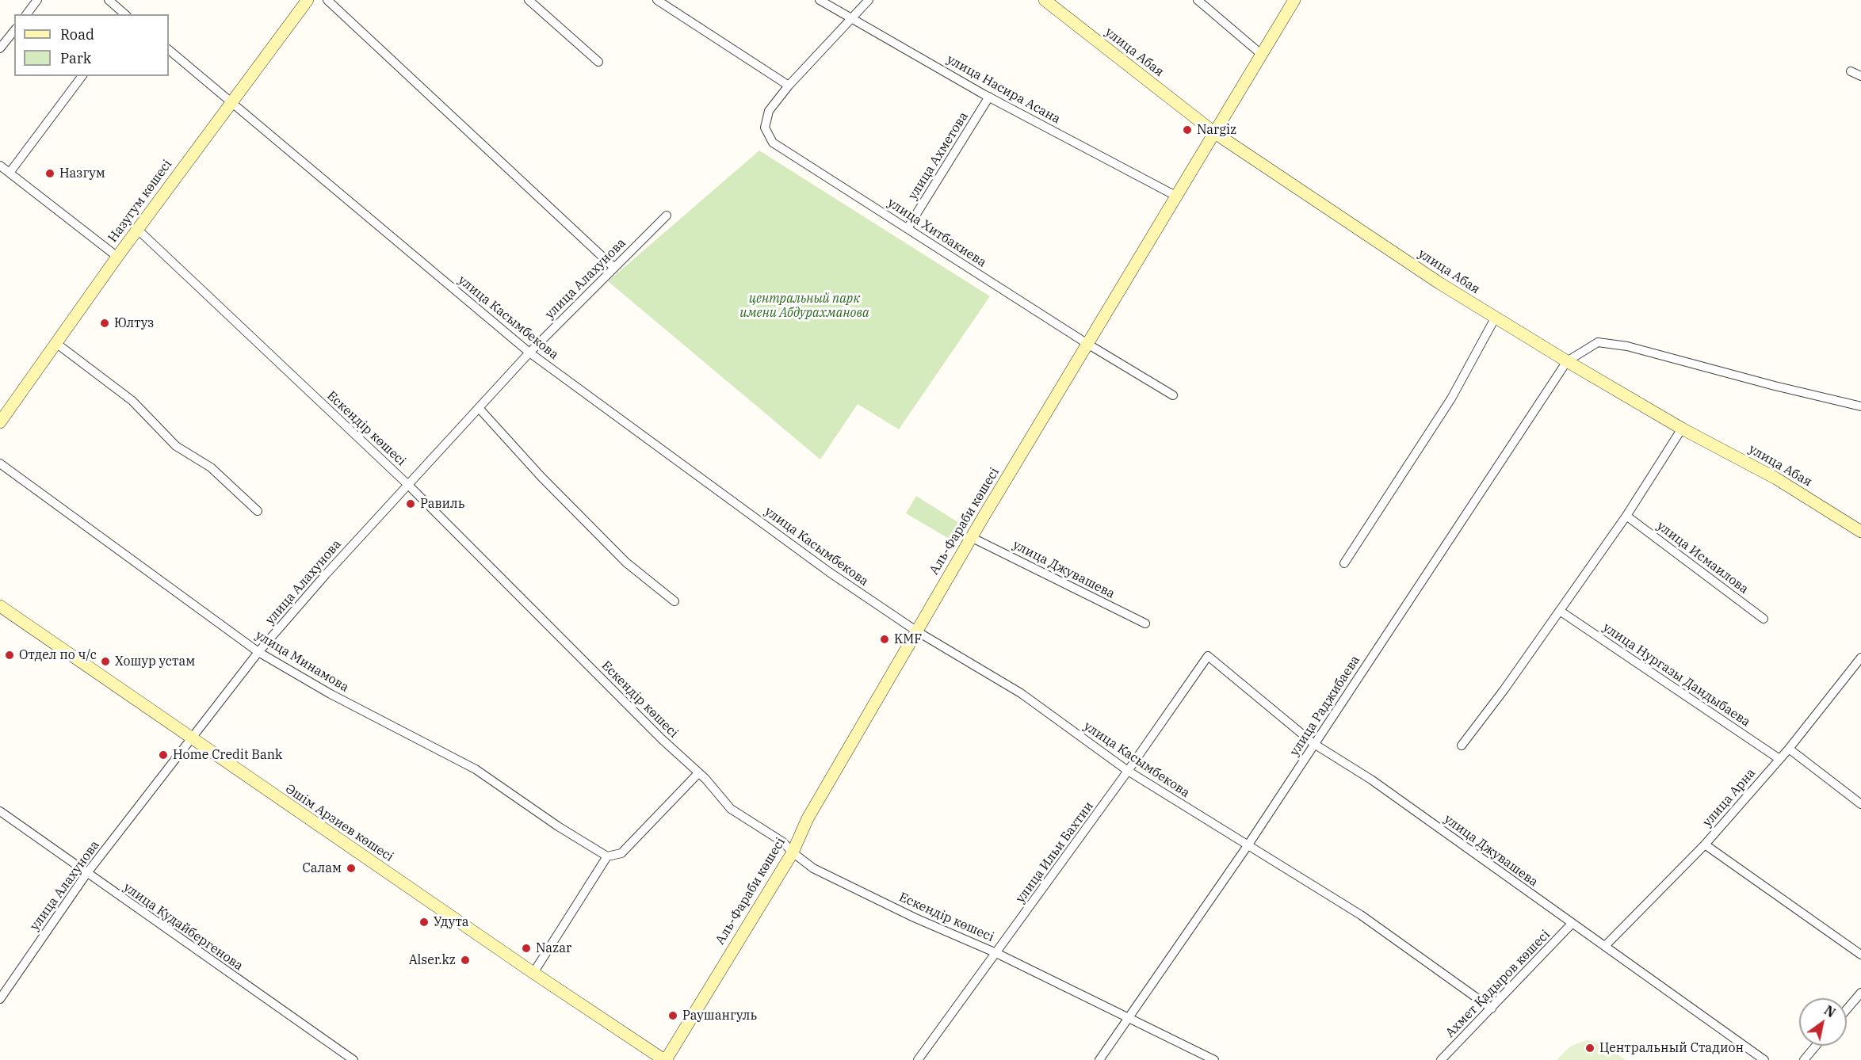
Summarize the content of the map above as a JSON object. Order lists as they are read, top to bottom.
{
  "streets": {
    "main road": [
      "улица Абая",
      "Назугум көшесі",
      "Аль-Фараби көшесі",
      "Әшім Арзиев көшесі"
    ],
    "street": [
      "улица Насира Асана",
      "улица Ахметова",
      "улица Хитбакиева",
      "улица Алахунова",
      "улица Касымбекова",
      "Ескендір көшесі",
      "улица Исмаилова",
      "улица Джувашева",
      "улица Минамова",
      "улица Нургазы Дандыбаева",
      "улица Раджибаева",
      "улица Арна",
      "улица Ильи Бахтии",
      "улица Кудайбергенова",
      "Ахмет Қадыров көшесі"
    ]
  },
  "crossings": [
    ["улица Абая", "Аль-Фараби көшесі"],
    ["улица Абая", "улица Раджибаева"],
    ["улица Насира Асана", "улица Ахметова"],
    ["улица Насира Асана", "Аль-Фараби көшесі"],
    ["улица Ахметова", "улица Хитбакиева"],
    ["Назугум көшесі", "улица Касымбекова"],
    ["Назугум көшесі", "Ескендір көшесі"],
    ["улица Хитбакиева", "Аль-Фараби көшесі"],
    ["улица Алахунова", "улица Касымбекова"],
    ["улица Алахунова", "Ескендір көшесі"],
    ["улица Алахунова", "улица Минамова"],
    ["улица Алахунова", "Әшім Арзиев көшесі"],
    ["улица Алахунова", "улица Кудайбергенова"],
    ["улица Касымбекова", "Аль-Фараби көшесі"],
    ["улица Касымбекова", "улица Раджибаева"],
    ["улица Касымбекова", "улица Ильи Бахтии"],
    ["улица Касымбекова", "Ахмет Қадыров көшесі"],
    ["Ескендір көшесі", "Аль-Фараби көшесі"],
    ["Ескендір көшесі", "улица Раджибаева"],
    ["Ескендір көшесі", "улица Ильи Бахтии"],
    ["Аль-Фараби көшесі", "улица Джувашева"],
    ["Аль-Фараби көшесі", "Әшім Арзиев көшесі"],
    ["улица Джувашева", "улица Раджибаева"],
    ["улица Джувашева", "улица Арна"],
    ["улица Джувашева", "улица Ильи Бахтии"],
    ["улица Джувашева", "Ахмет Қадыров көшесі"],
    ["улица Нургазы Дандыбаева", "улица Арна"]
  ],
  "parks": ["центральный парк имени Абдурахманова"],
  "places": [
    "Nargiz",
    "Назгум",
    "Юлтуз",
    "Равиль",
    "KMF",
    "Отдел по ч/с",
    "Хошур устам",
    "Home Credit Bank",
    "Салам",
    "Удута",
    "Nazar",
    "Alser.kz",
    "Раушангуль",
    "Центральный Стадион"
  ],
  "legend": ["Road", "Park"],
  "north": "top right"
}
